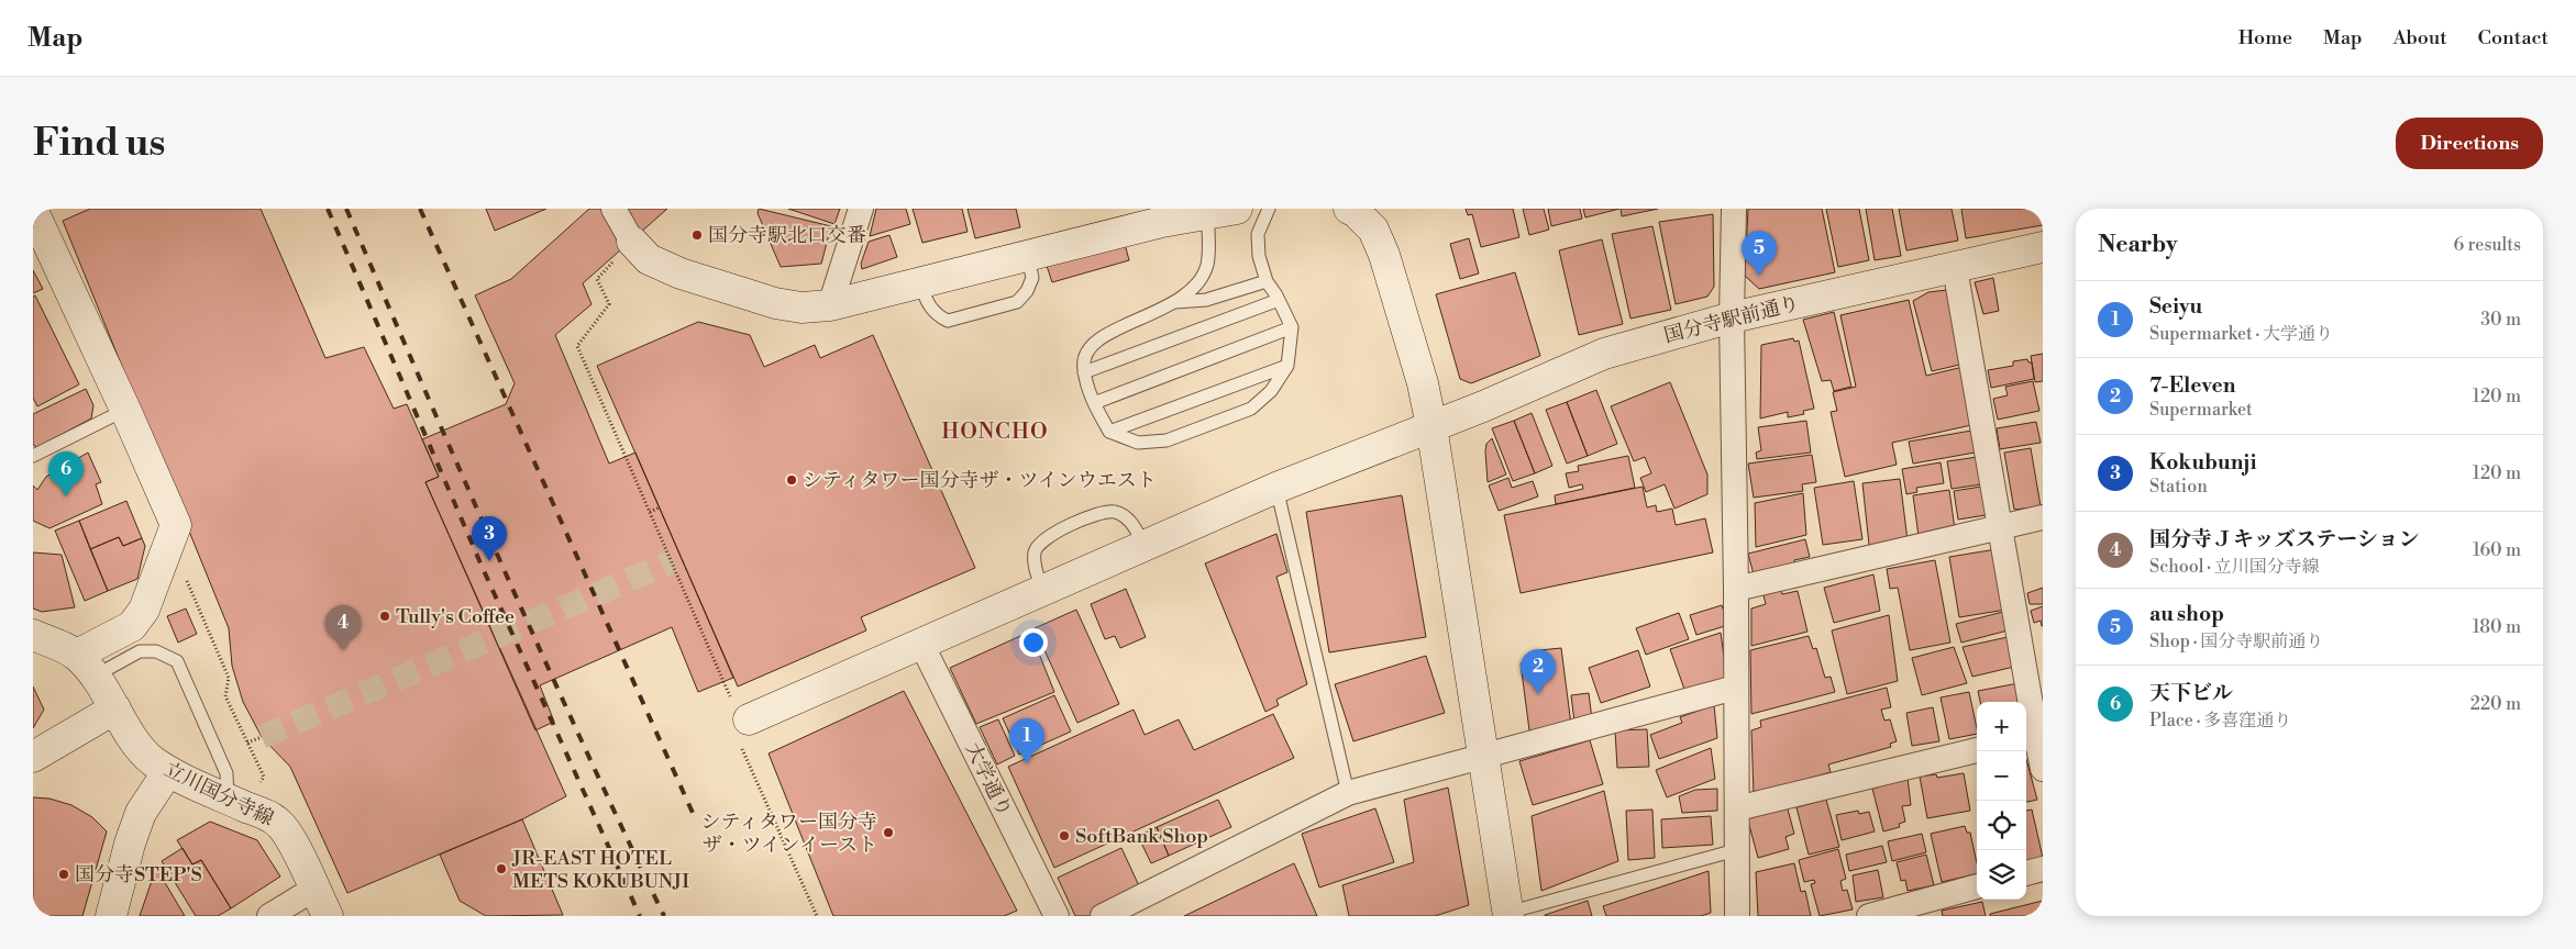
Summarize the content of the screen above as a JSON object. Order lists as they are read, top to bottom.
{
  "streets": {
    "street": ["国分寺駅前通り", "大学通り", "立川国分寺線"]
  },
  "crossings": [
    ["国分寺駅前通り", "大学通り"]
  ],
  "districts": ["HONCHO"],
  "places": [
    "国分寺駅北口交番",
    "シティタワー国分寺ザ・ツインウエスト",
    "Tully's Coffee",
    "シティタワー国分寺 ザ・ツインイースト",
    "SoftBank Shop",
    "JR-EAST HOTEL METS KOKUBUNJI",
    "国分寺STEP'S"
  ],
  "page": {
    "header": "Map",
    "nav": [
      "Home",
      "Map",
      "About",
      "Contact"
    ],
    "buttons": "Directions",
    "title": "Find us",
    "heading": ["Nearby", "6 results"],
    "pins": [
      "5",
      "6",
      "3",
      "4",
      "2",
      "1"
    ],
    "list": [
      {
        "mark": "1",
        "name": "Seiyu",
        "note": "Supermarket · 大学通り",
        "value": "30 m"
      },
      {
        "mark": "2",
        "name": "7-Eleven",
        "note": "Supermarket",
        "value": "120 m"
      },
      {
        "mark": "3",
        "name": "Kokubunji",
        "note": "Station",
        "value": "120 m"
      },
      {
        "mark": "4",
        "name": "国分寺Ｊキッズステーション",
        "note": "School · 立川国分寺線",
        "value": "160 m"
      },
      {
        "mark": "5",
        "name": "au shop",
        "note": "Shop · 国分寺駅前通り",
        "value": "180 m"
      },
      {
        "mark": "6",
        "name": "天下ビル",
        "note": "Place · 多喜窪通り",
        "value": "220 m"
      }
    ],
    "map_buttons": ["+", "−"]
  }
}
